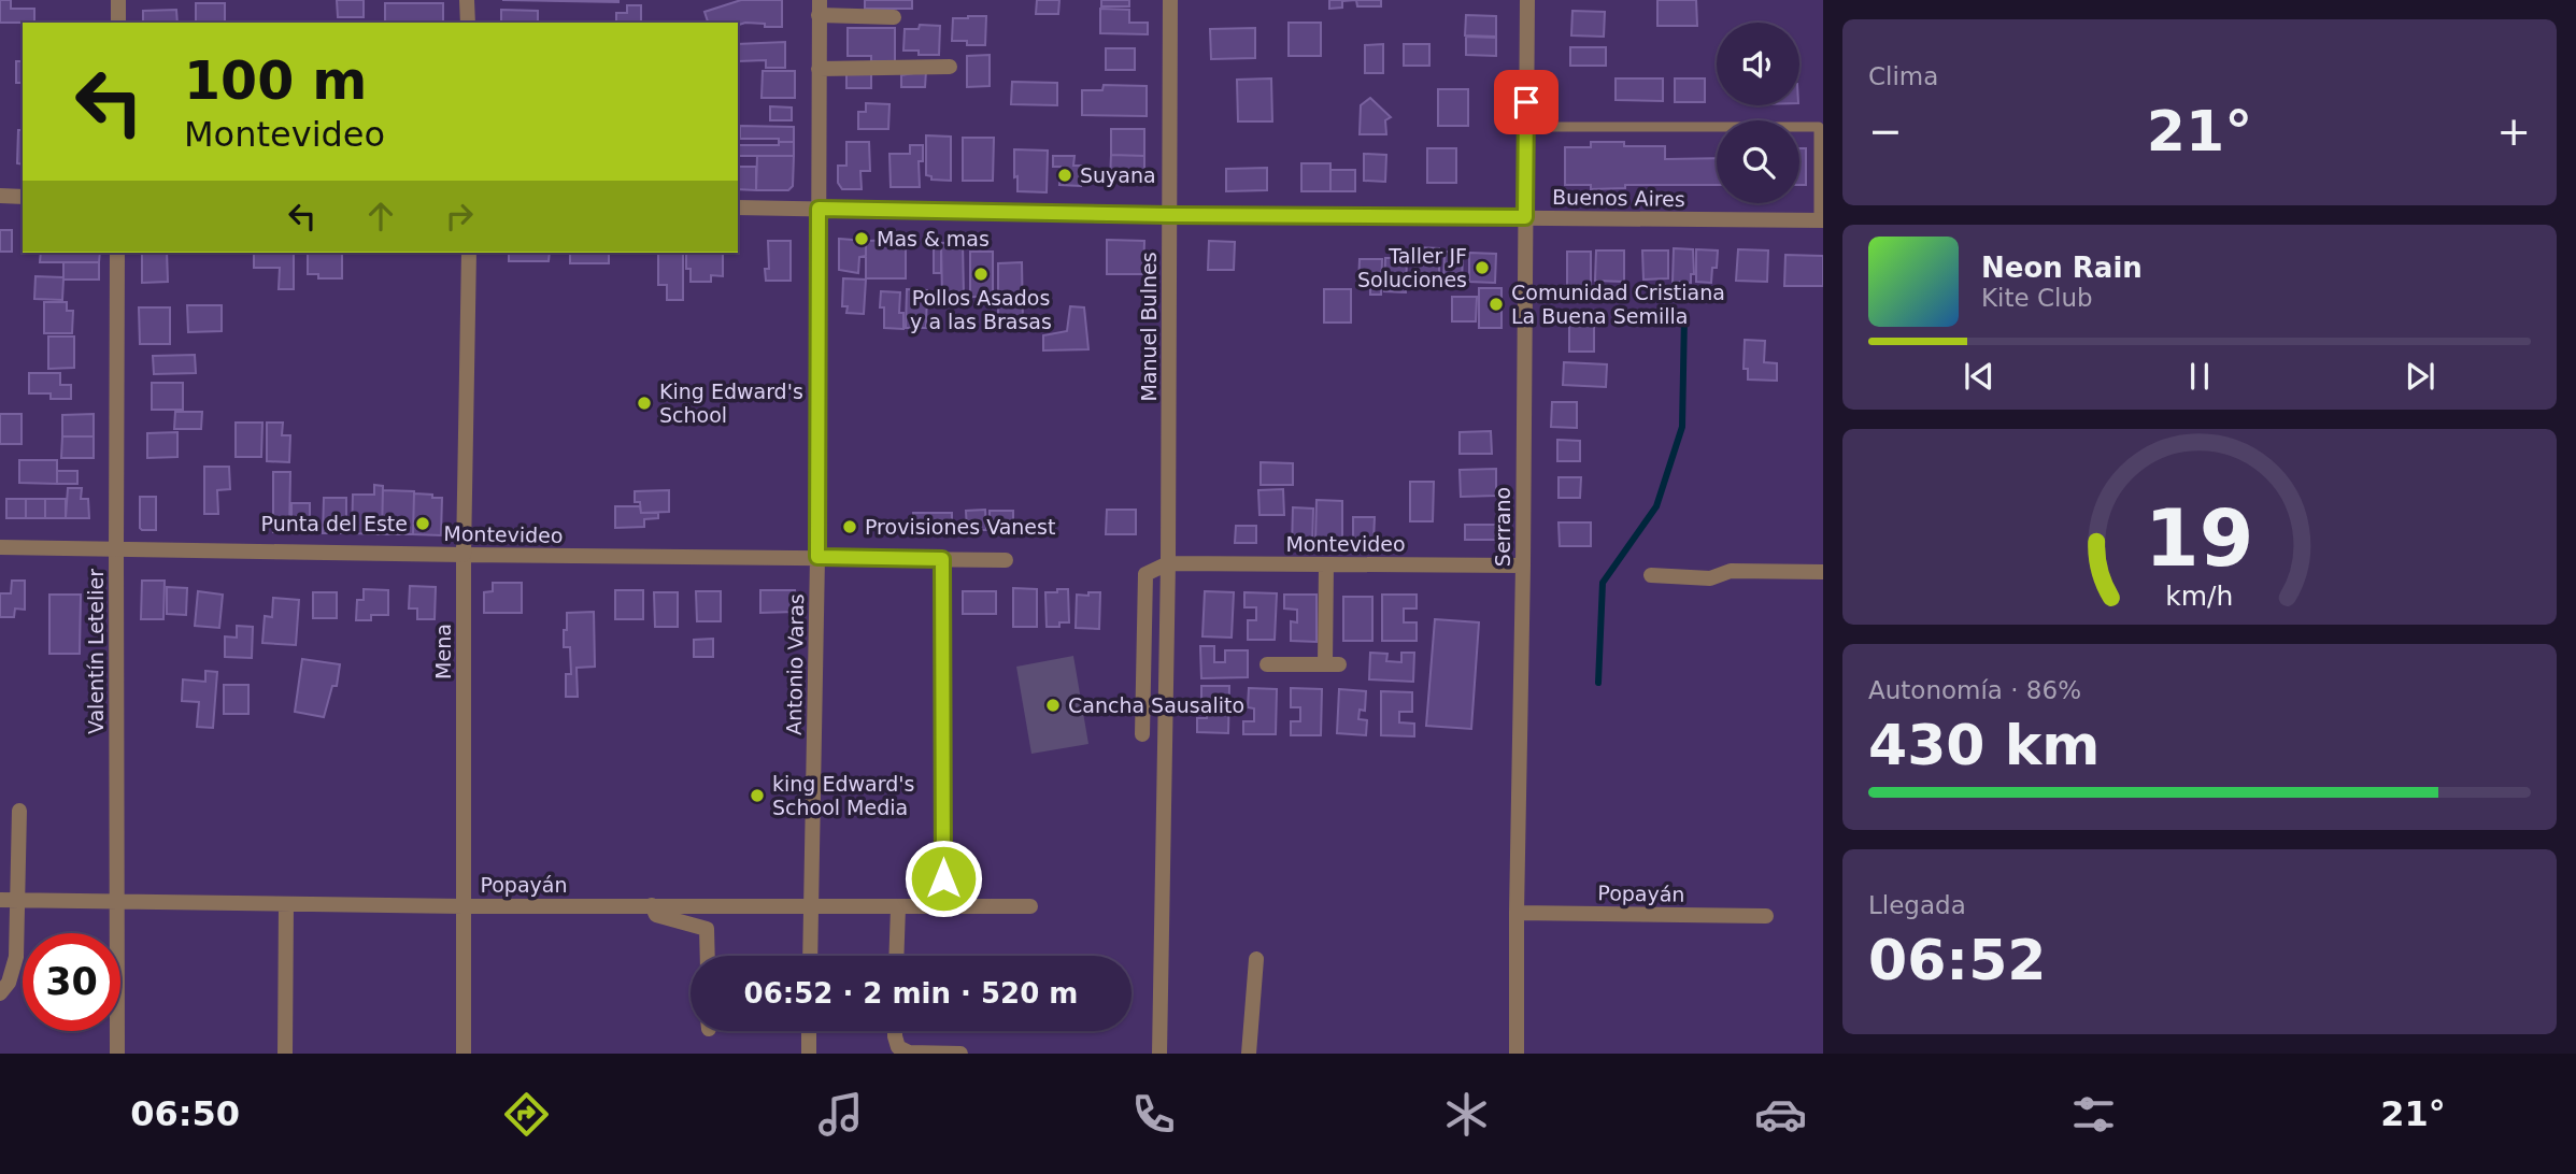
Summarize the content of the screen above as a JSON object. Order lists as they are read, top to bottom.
{
  "streets": {
    "street": [
      "Buenos Aires",
      "Manuel Bulnes",
      "Serrano",
      "Montevideo",
      "Valentín Letelier",
      "Mena",
      "Antonio Varas",
      "Popayán"
    ]
  },
  "crossings": [
    ["Buenos Aires", "Manuel Bulnes"],
    ["Buenos Aires", "Serrano"],
    ["Buenos Aires", "Antonio Varas"],
    ["Manuel Bulnes", "Montevideo"],
    ["Serrano", "Montevideo"],
    ["Serrano", "Popayán"],
    ["Montevideo", "Valentín Letelier"],
    ["Montevideo", "Mena"],
    ["Montevideo", "Antonio Varas"],
    ["Valentín Letelier", "Popayán"],
    ["Mena", "Popayán"],
    ["Antonio Varas", "Popayán"]
  ],
  "places": [
    "Suyana",
    "Mas & mas",
    "Taller JF Soluciones",
    "Pollos Asados y a las Brasas",
    "Comunidad Cristiana La Buena Semilla",
    "King Edward's School",
    "Punta del Este",
    "Provisiones Vanest",
    "Cancha Sausalito",
    "king Edward's School Media"
  ],
  "page": {
    "tile": [
      "Clima",
      ["Autonomía · 86%", "430 km"],
      ["Llegada", "06:52"]
    ],
    "turn": ["100 m", "Montevideo"],
    "heat": ["−", "21°", "+"],
    "song": ["Neon Rain", "Kite Club"],
    "limit": "30",
    "trip": "06:52 · 2 min · 520 m",
    "tabs": ["06:50", "21°"],
    "gauge": ["19", "km/h"]
  }
}
